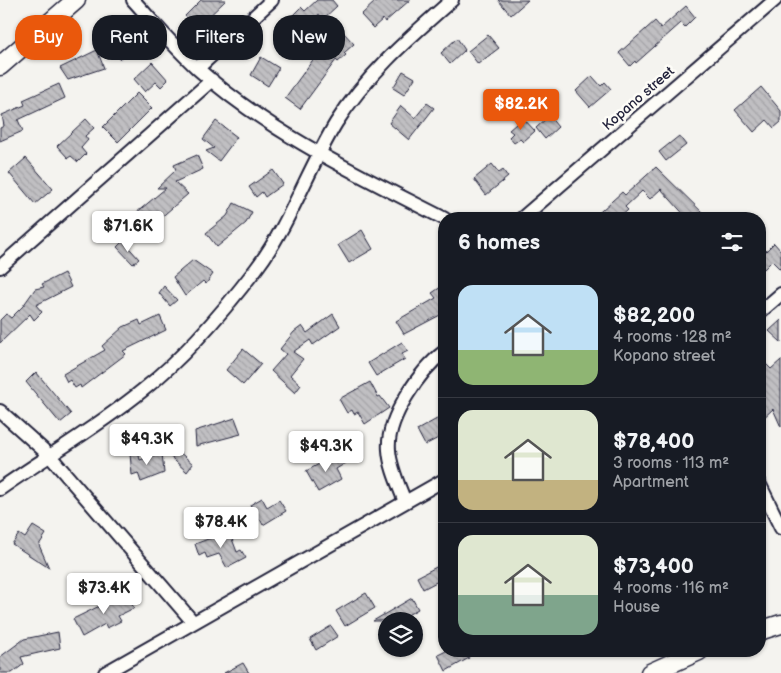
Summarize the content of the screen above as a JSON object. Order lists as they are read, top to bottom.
{
  "streets": {
    "street": ["Kopano street"]
  },
  "page": {
    "chip": [
      "Buy",
      "Rent",
      "Filters",
      "New"
    ],
    "price": [
      "$82.2K",
      "$71.6K",
      "$49.3K",
      "$49.3K",
      "$78.4K",
      "$73.4K"
    ],
    "heading": "6 homes",
    "list": [
      {
        "name": "$82,200",
        "note": "4 rooms · 128 m² · Kopano street"
      },
      {
        "name": "$78,400",
        "note": "3 rooms · 113 m² · Apartment"
      },
      {
        "name": "$73,400",
        "note": "4 rooms · 116 m² · House"
      }
    ]
  }
}
